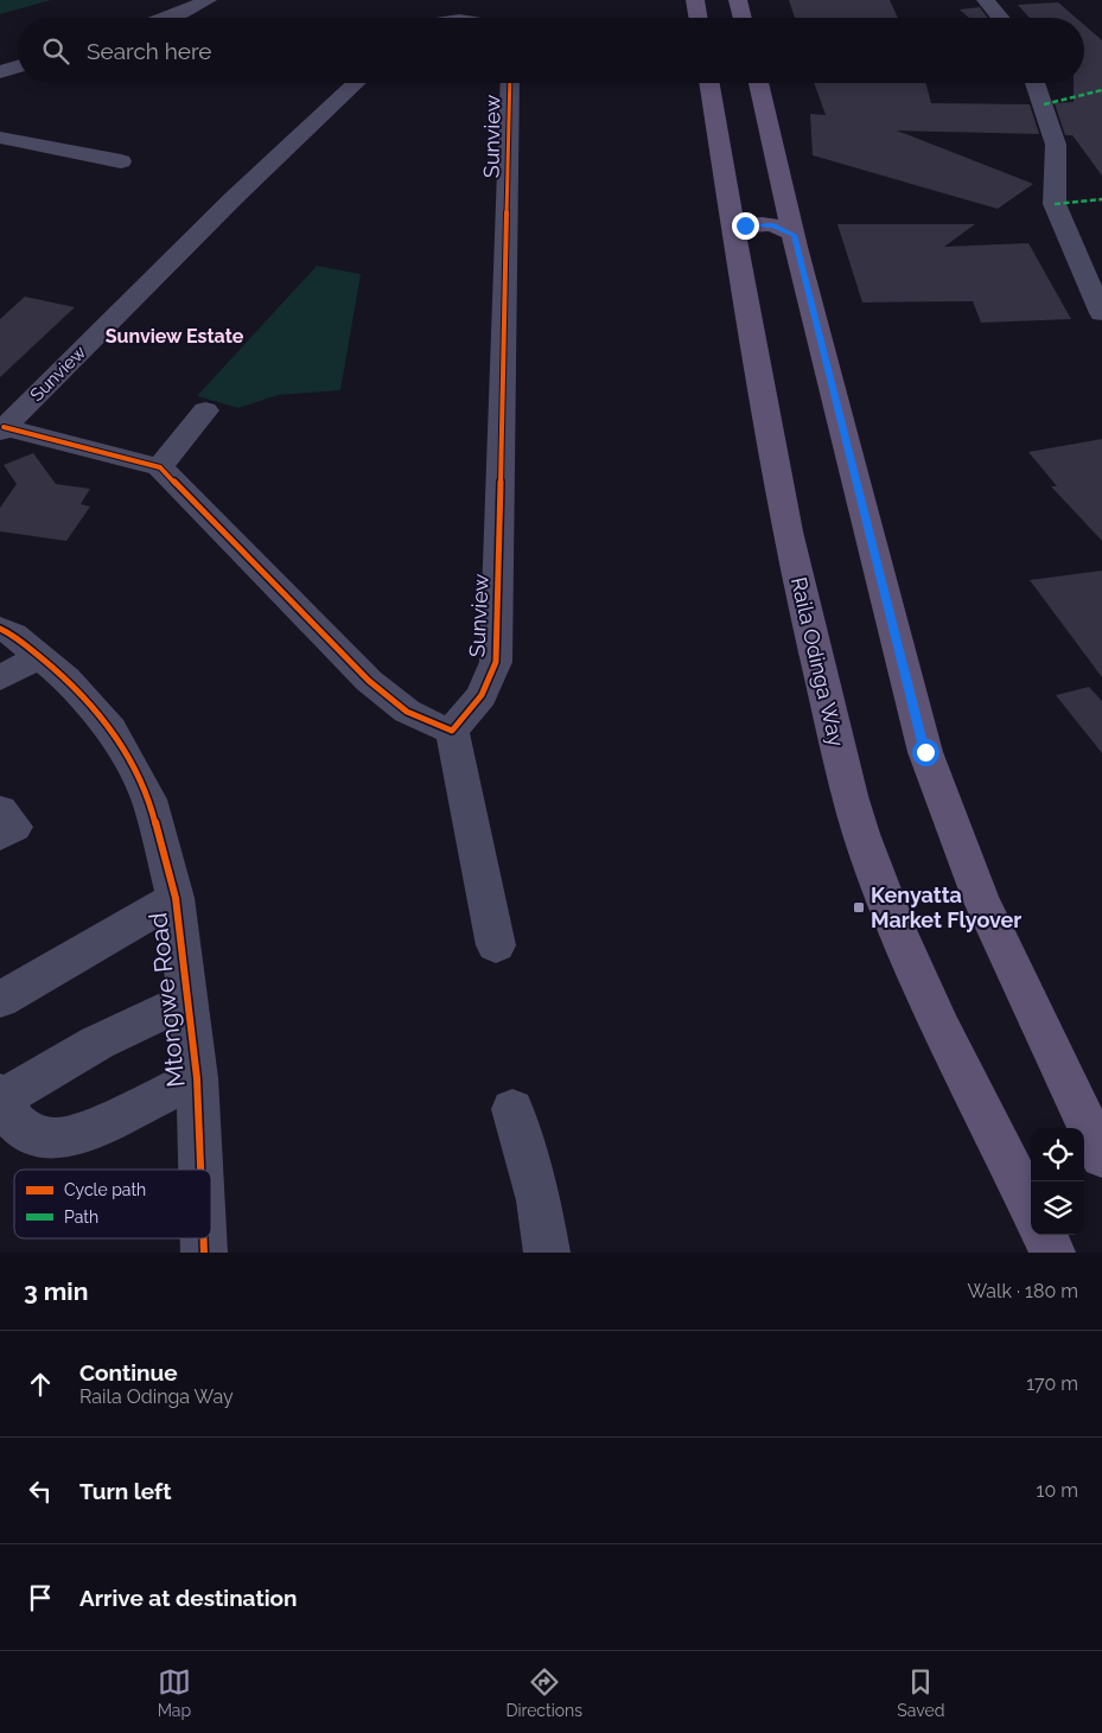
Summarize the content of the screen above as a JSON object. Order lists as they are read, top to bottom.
{
  "streets": {
    "main road": ["Raila Odinga Way"],
    "street": ["Sunview", "Mtongwe Road"]
  },
  "districts": ["Sunview Estate"],
  "places": {
    "transit": ["Kenyatta Market Flyover"]
  },
  "legend": ["Cycle path", "Path"],
  "page": {
    "search": "Search here",
    "heading": ["3 min", "Walk · 180 m"],
    "list": [
      ["Continue", "Raila Odinga Way", "170 m"],
      ["Turn left", "10 m"],
      "Arrive at destination"
    ],
    "nav": ["Map", "Directions", "Saved"]
  }
}
